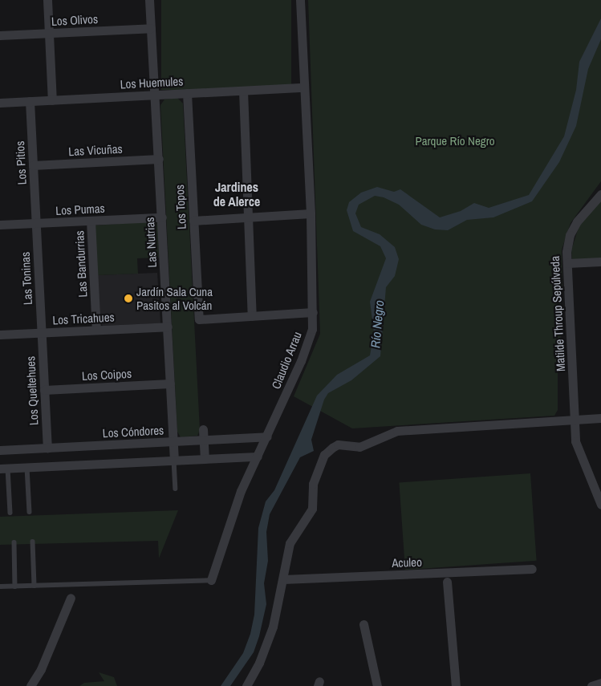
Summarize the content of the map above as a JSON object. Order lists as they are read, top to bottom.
{
  "streets": {
    "street": [
      "Los Olivos",
      "Los Huemules",
      "Las Vicuñas",
      "Los Pitios",
      "Los Topos",
      "Los Pumas",
      "Las Nutrias",
      "Las Bandurrias",
      "Las Toninas",
      "Matilde Throup Sepúlveda",
      "Los Tricahues",
      "Claudio Arrau",
      "Los Coipos",
      "Los Queltehues",
      "Los Cóndores",
      "Aculeo"
    ]
  },
  "crossings": [
    ["Los Olivos", "Las Nutrias"],
    ["Los Huemules", "Los Pitios"],
    ["Los Huemules", "Los Topos"],
    ["Los Huemules", "Las Nutrias"],
    ["Los Huemules", "Claudio Arrau"],
    ["Las Vicuñas", "Los Pitios"],
    ["Las Vicuñas", "Las Nutrias"],
    ["Los Pitios", "Los Pumas"],
    ["Los Pitios", "Las Toninas"],
    ["Los Pumas", "Las Nutrias"],
    ["Los Pumas", "Las Bandurrias"],
    ["Los Pumas", "Las Toninas"],
    ["Las Nutrias", "Los Tricahues"],
    ["Las Nutrias", "Los Coipos"],
    ["Las Nutrias", "Los Cóndores"],
    ["Las Bandurrias", "Los Tricahues"],
    ["Las Toninas", "Los Tricahues"],
    ["Las Toninas", "Los Queltehues"],
    ["Los Tricahues", "Los Queltehues"],
    ["Claudio Arrau", "Los Cóndores"],
    ["Los Coipos", "Los Queltehues"],
    ["Los Queltehues", "Los Cóndores"]
  ],
  "districts": ["Jardines de Alerce"],
  "water": ["Río Negro"],
  "parks": ["Parque Río Negro"],
  "places": ["Jardín Sala Cuna Pasitos al Volcán"]
}
